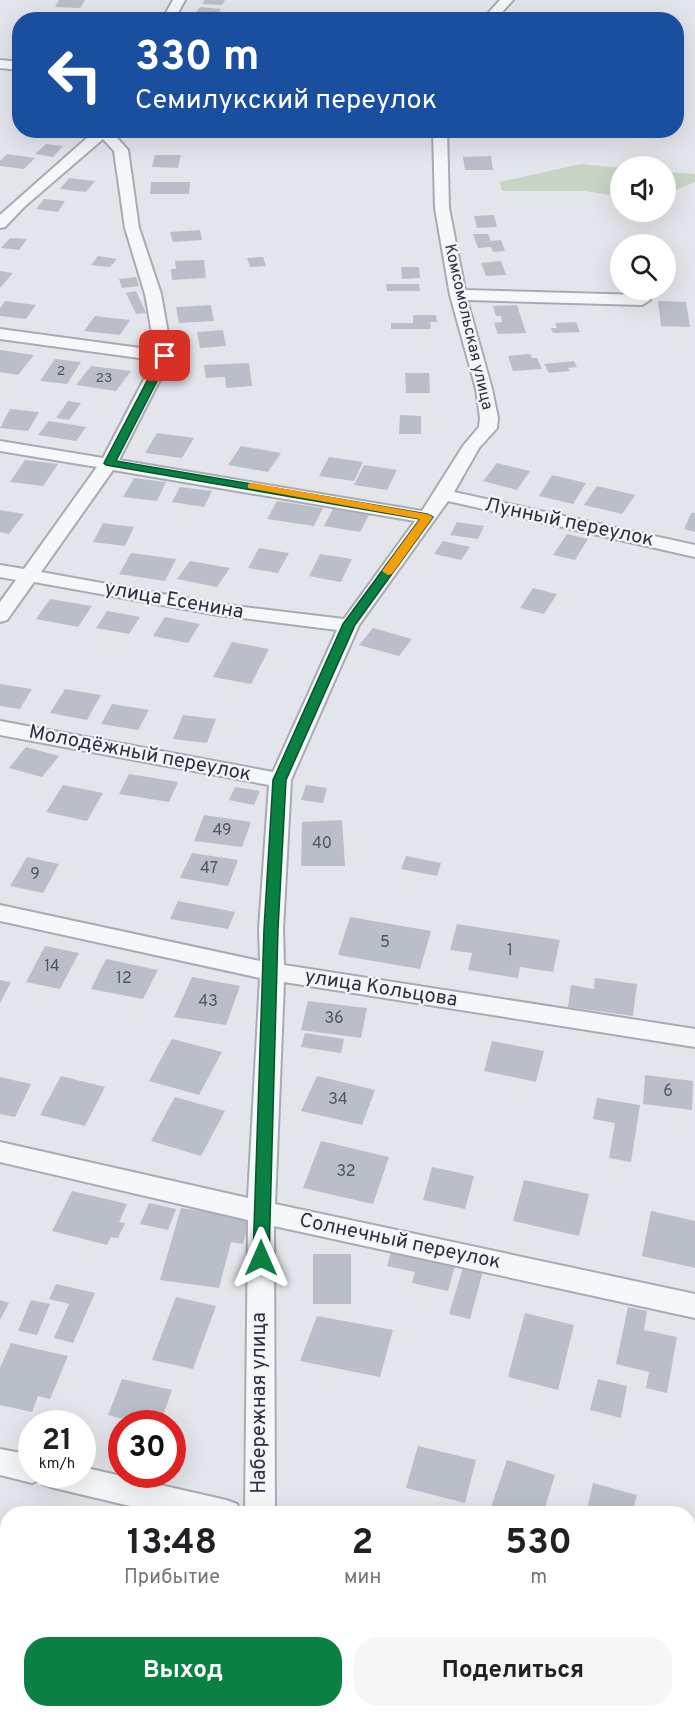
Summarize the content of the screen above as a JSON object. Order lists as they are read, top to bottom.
{
  "streets": {
    "street": [
      "Комсомольская улица",
      "Лунный переулок",
      "улица Есенина",
      "Молодёжный переулок",
      "улица Кольцова",
      "Солнечный переулок",
      "Набережная улица"
    ]
  },
  "crossings": [
    ["Комсомольская улица", "Набережная улица"],
    ["Лунный переулок", "Набережная улица"],
    ["улица Есенина", "Набережная улица"],
    ["Молодёжный переулок", "Набережная улица"],
    ["улица Кольцова", "Набережная улица"],
    ["Солнечный переулок", "Набережная улица"]
  ],
  "house_numbers": [
    "2",
    "23",
    "49",
    "40",
    "47",
    "9",
    "5",
    "1",
    "14",
    "12",
    "43",
    "36",
    "6",
    "34",
    "32"
  ],
  "page": {
    "turn": ["330 m", "Семилукский переулок"],
    "speed": "21 km/h",
    "limit": "30",
    "eta": [
      "13:48",
      "Прибытие",
      "2",
      "мин",
      "530",
      "m"
    ],
    "buttons": ["Выход", "Поделиться"]
  }
}
